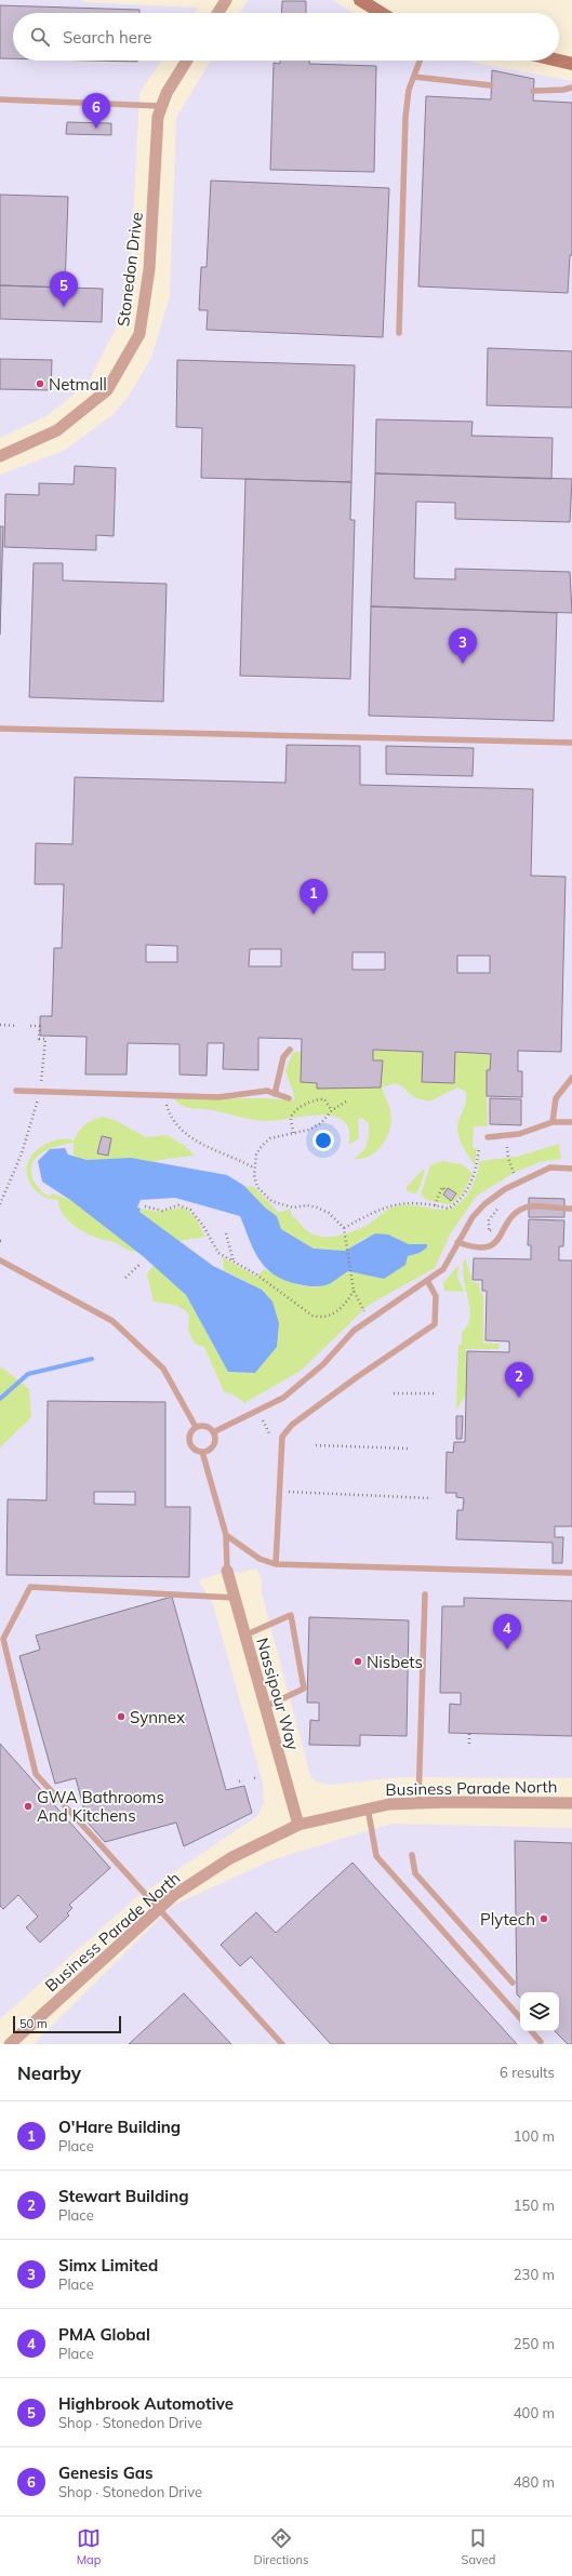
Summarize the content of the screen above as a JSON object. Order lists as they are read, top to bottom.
{
  "streets": {
    "street": ["Stonedon Drive", "Nassipour Way", "Business Parade North"]
  },
  "crossings": [
    ["Nassipour Way", "Business Parade North"]
  ],
  "places": [
    "Netmall",
    "Nisbets",
    "Synnex",
    "GWA Bathrooms And Kitchens",
    "Plytech"
  ],
  "scale_bar": "50 m",
  "page": {
    "search": "Search here",
    "pins": [
      "6",
      "5",
      "3",
      "1",
      "2",
      "4"
    ],
    "scale": "50 m",
    "heading": ["Nearby", "6 results"],
    "list": [
      {
        "mark": "1",
        "name": "O'Hare Building",
        "note": "Place",
        "value": "100 m"
      },
      {
        "mark": "2",
        "name": "Stewart Building",
        "note": "Place",
        "value": "150 m"
      },
      {
        "mark": "3",
        "name": "Simx Limited",
        "note": "Place",
        "value": "230 m"
      },
      {
        "mark": "4",
        "name": "PMA Global",
        "note": "Place",
        "value": "250 m"
      },
      {
        "mark": "5",
        "name": "Highbrook Automotive",
        "note": "Shop · Stonedon Drive",
        "value": "400 m"
      },
      {
        "mark": "6",
        "name": "Genesis Gas",
        "note": "Shop · Stonedon Drive",
        "value": "480 m"
      }
    ],
    "nav": ["Map", "Directions", "Saved"]
  }
}
